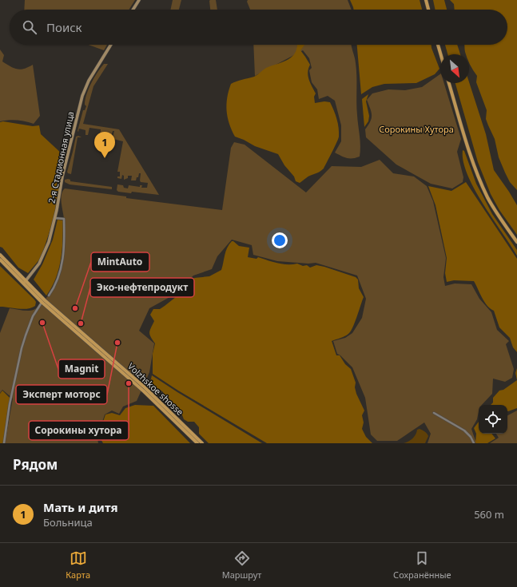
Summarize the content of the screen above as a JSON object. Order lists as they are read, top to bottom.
{
  "streets": {
    "main road": ["2-я Стадионная улица", "Volzhskoe shosse"]
  },
  "crossings": [
    ["2-я Стадионная улица", "Volzhskoe shosse"]
  ],
  "parks": ["Сорокины Хутора"],
  "places": [
    "MintAuto",
    "Magnit",
    "Эко-нефтепродукт",
    "Эксперт моторс",
    "Сорокины хутора"
  ],
  "north": "bottom right",
  "page": {
    "search": "Поиск",
    "pins": "1",
    "heading": "Рядом",
    "list": [
      {
        "mark": "1",
        "name": "Мать и дитя",
        "note": "Больница",
        "value": "560 m"
      }
    ],
    "nav": ["Карта", "Маршрут", "Сохранённые"]
  }
}
